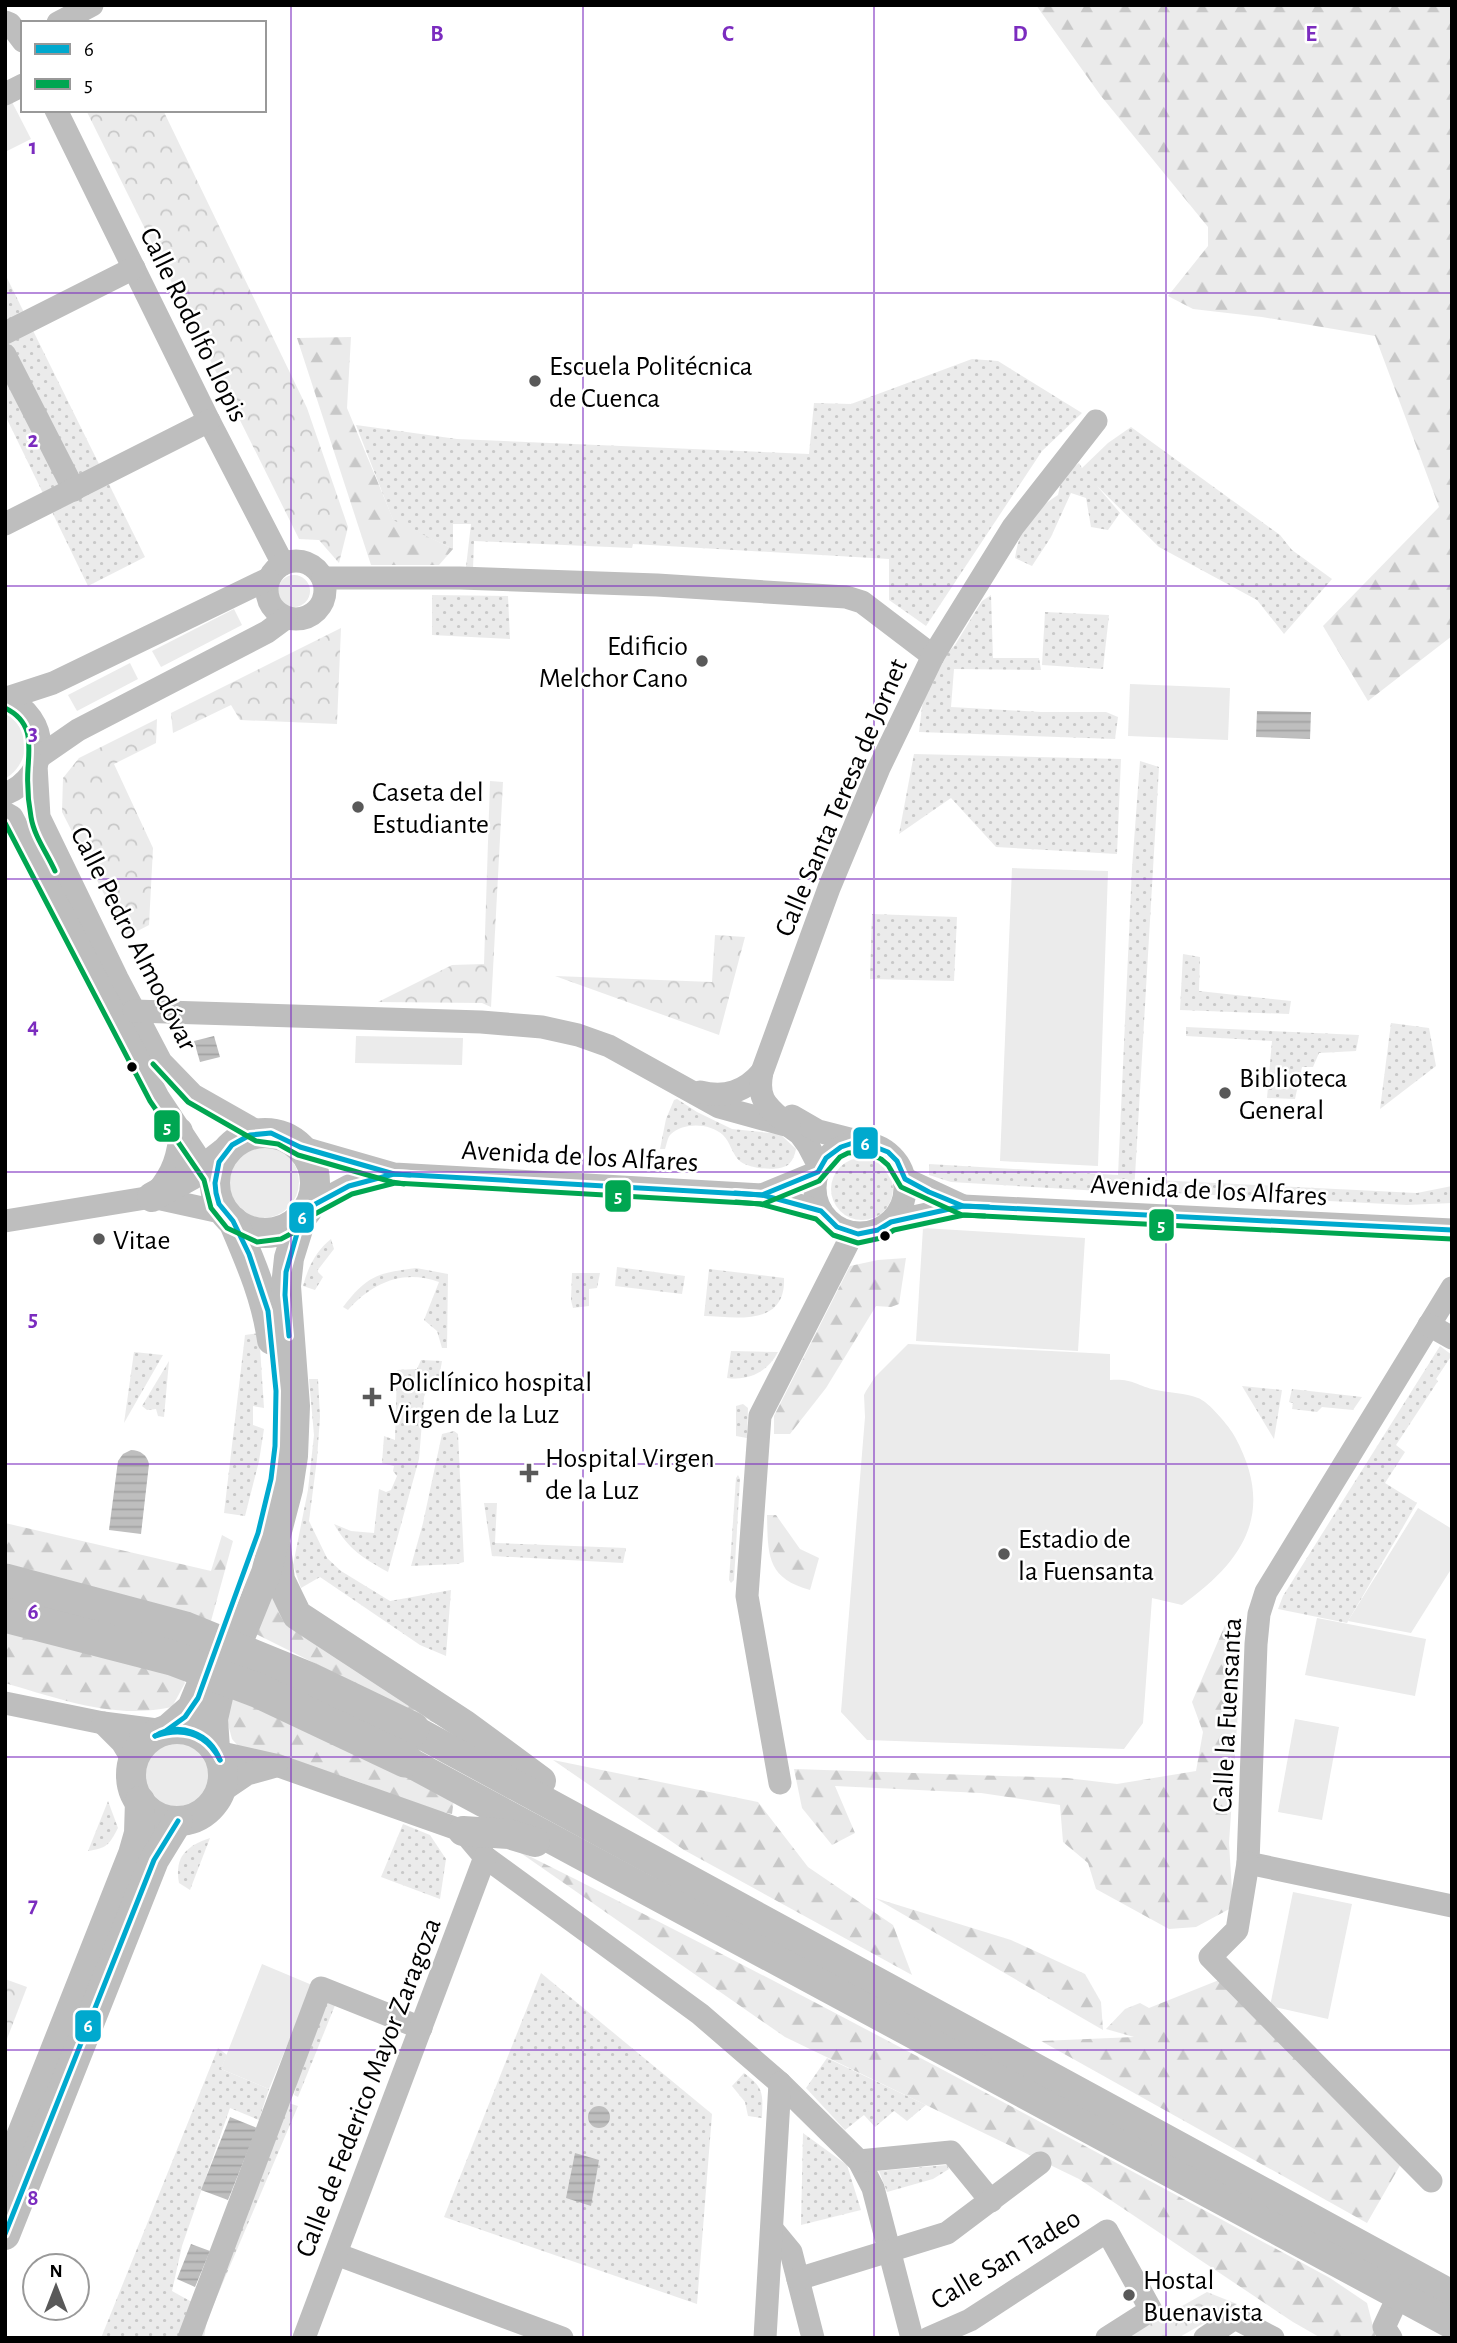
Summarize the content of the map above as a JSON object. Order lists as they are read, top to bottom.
{
  "streets": {
    "street": [
      "Calle Rodolfo Llopis",
      "Calle Santa Teresa de Jornet",
      "Calle Pedro Almodóvar",
      "Avenida de los Alfares",
      "Calle la Fuensanta",
      "Calle de Federico Mayor Zaragoza",
      "Calle San Tadeo"
    ]
  },
  "crossings": [
    ["Calle Pedro Almodóvar", "Avenida de los Alfares"]
  ],
  "places": {
    "other": [
      "Escuela Politécnica de Cuenca",
      "Edificio Melchor Cano",
      "Caseta del Estudiante",
      "Biblioteca General",
      "Vitae",
      "Estadio de la Fuensanta",
      "Hostal Buenavista"
    ],
    "health": ["Policlínico hospital Virgen de la Luz", "Hospital Virgen de la Luz"]
  },
  "lines": ["transit line 5", "transit line 6"],
  "legend": ["6", "5"],
  "north": "top",
  "grid": {
    "columns": [
      "B",
      "C",
      "D",
      "E"
    ],
    "rows": [
      "1",
      "2",
      "3",
      "4",
      "5",
      "6",
      "7",
      "8"
    ]
  }
}
